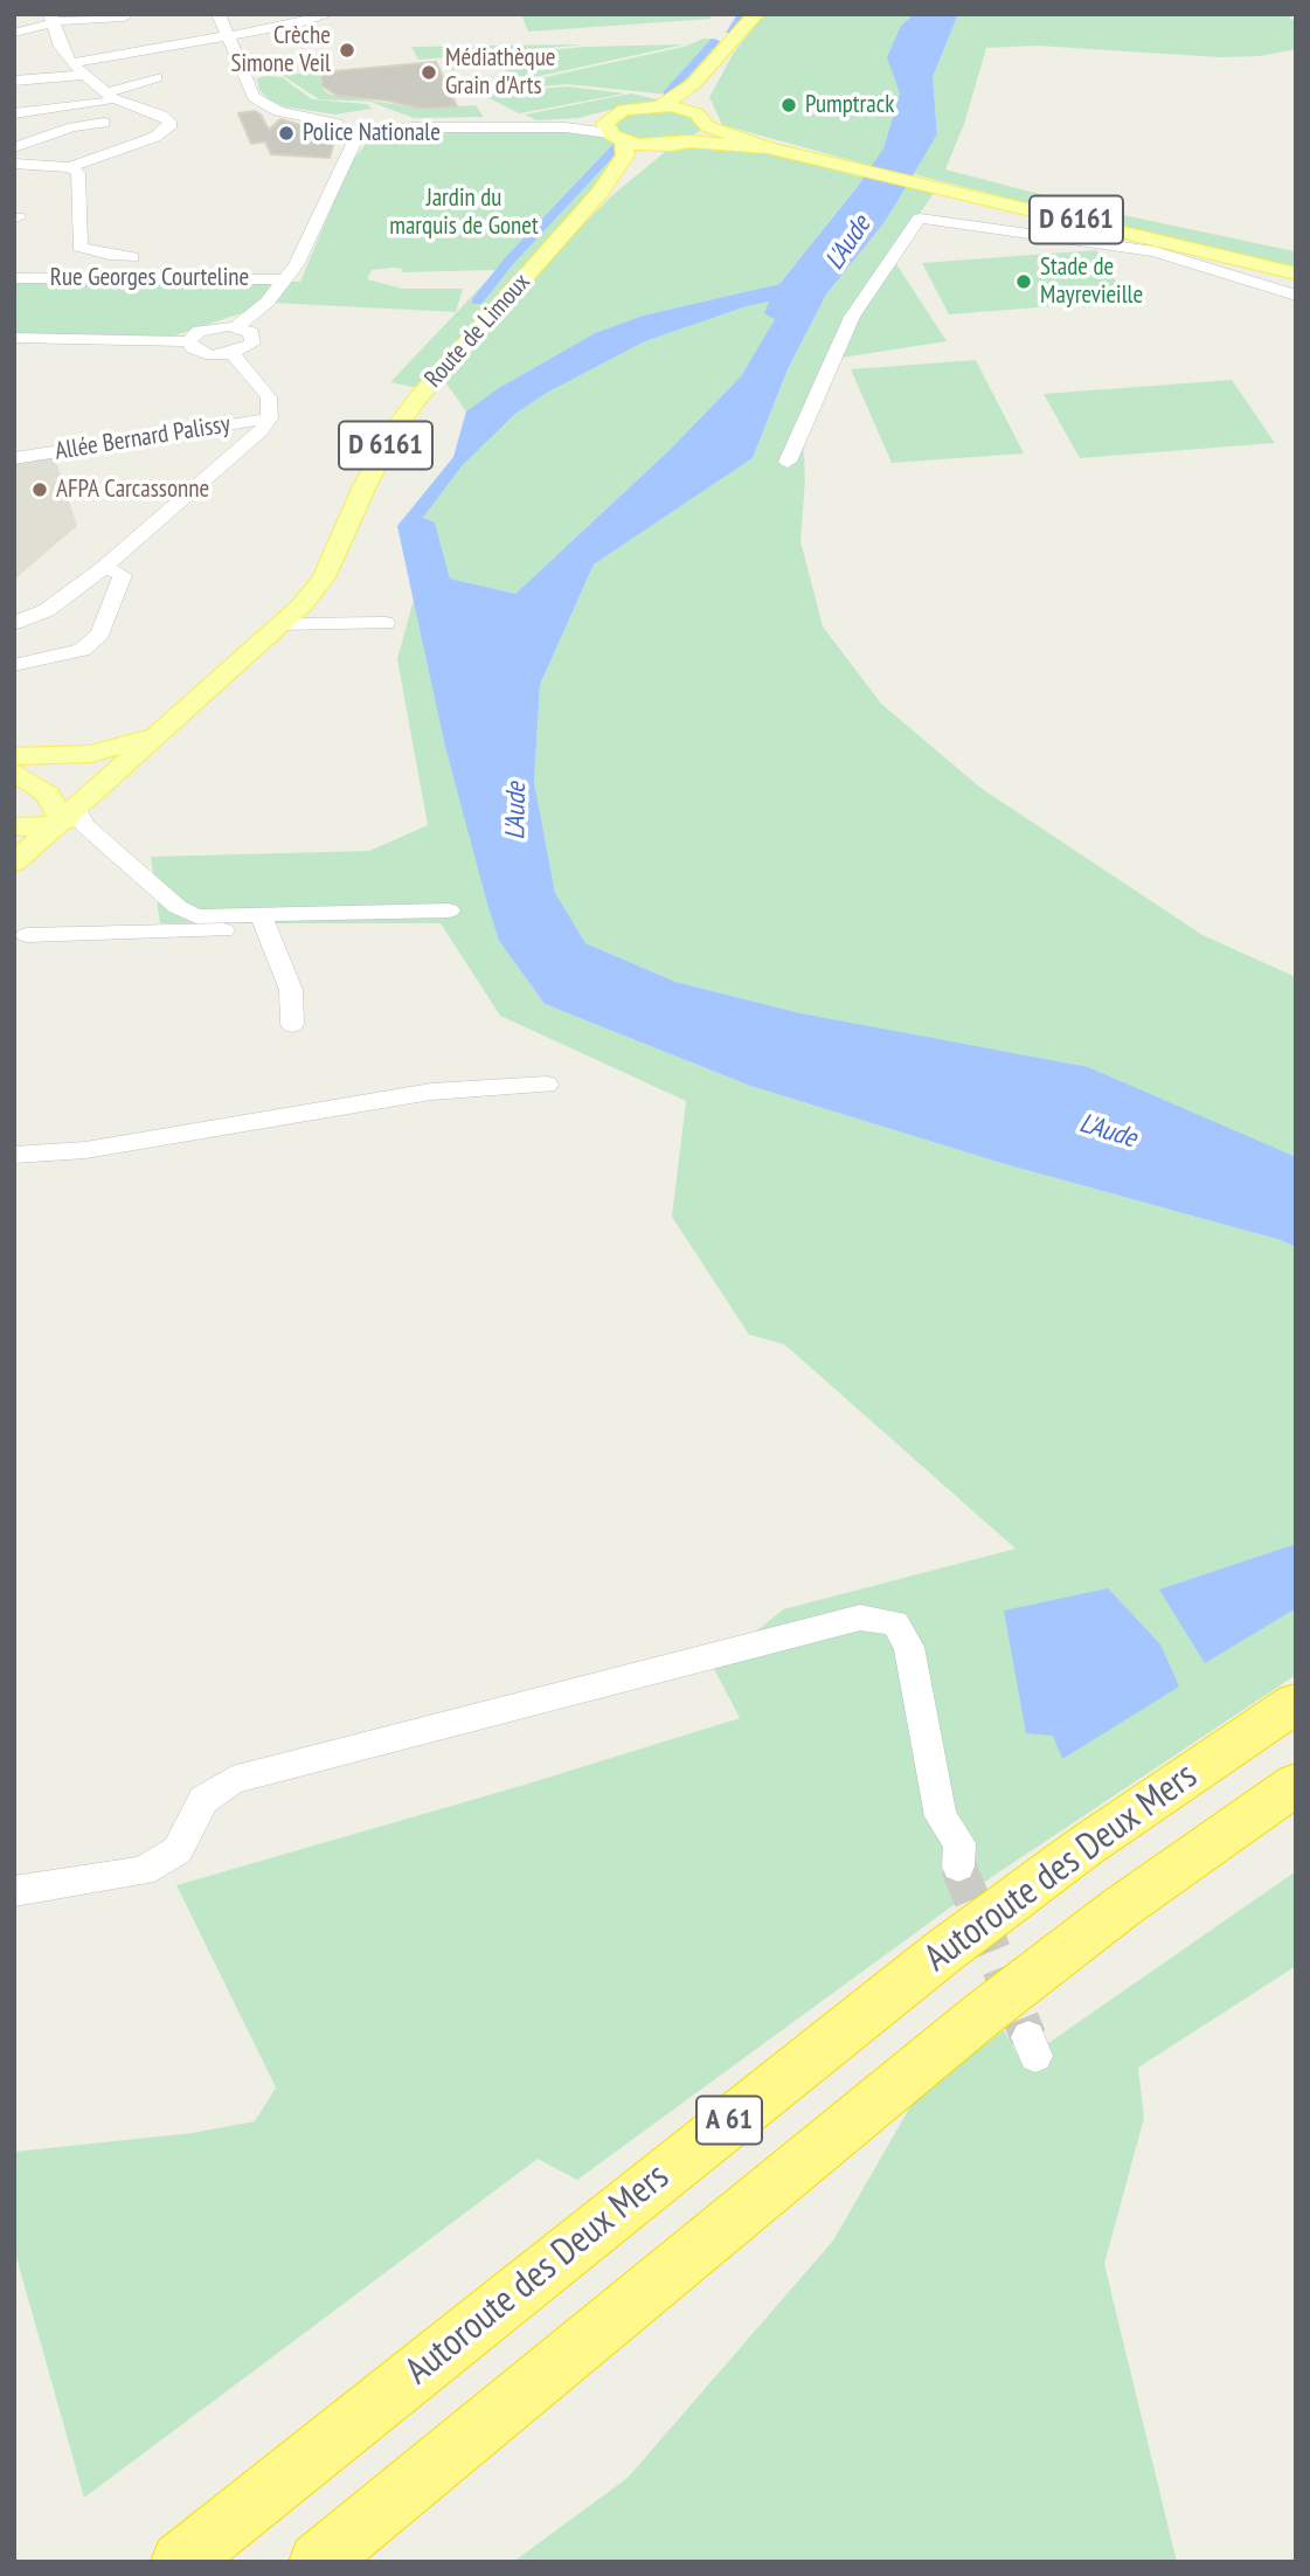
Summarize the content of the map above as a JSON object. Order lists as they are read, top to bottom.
{
  "streets": {
    "highway": ["Autoroute des Deux Mers", "A 61"],
    "main road": ["D 6161", "Route de Limoux"],
    "street": ["Rue Georges Courteline", "Allée Bernard Palissy"]
  },
  "crossings": [
    ["D 6161", "Route de Limoux"]
  ],
  "water": ["L'Aude"],
  "parks": ["Jardin du marquis de Gonet"],
  "places": [
    "Crèche Simone Veil",
    "Médiathèque Grain d'Arts",
    "Pumptrack",
    "Police Nationale",
    "Stade de Mayrevieille",
    "AFPA Carcassonne"
  ]
}
